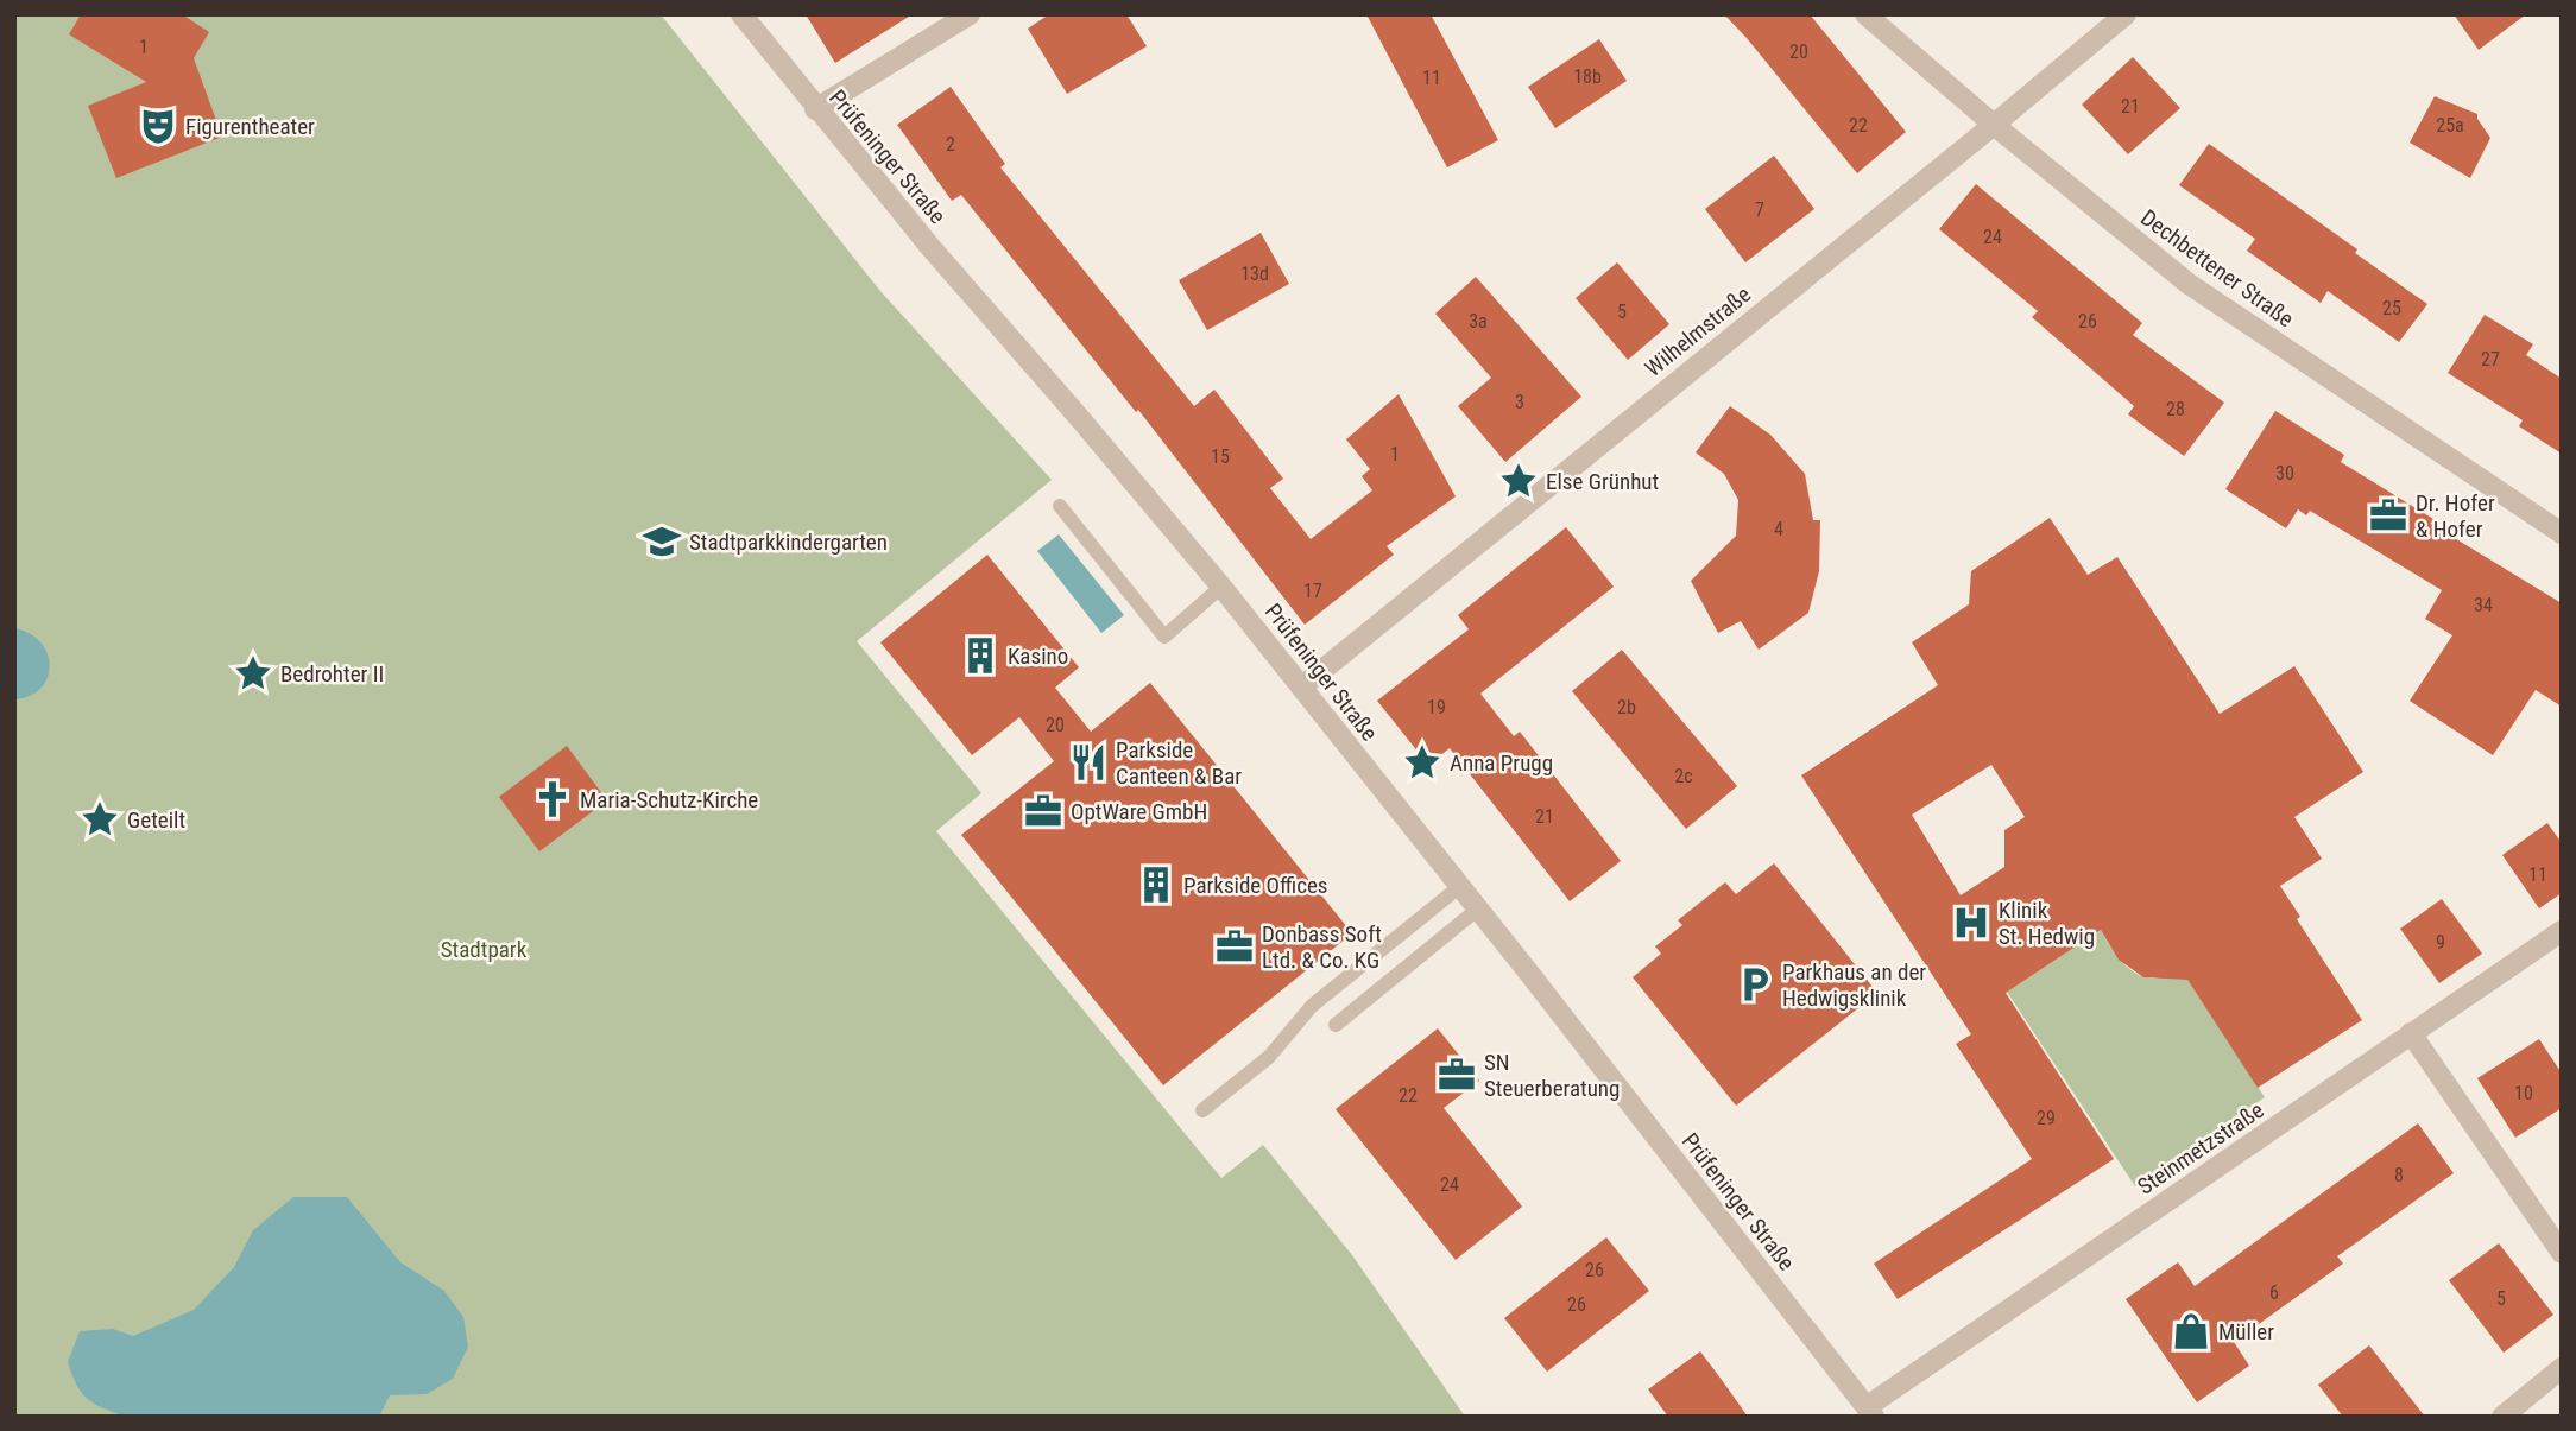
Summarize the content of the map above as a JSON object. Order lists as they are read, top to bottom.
{
  "streets": {
    "street": [
      "Prüfeninger Straße",
      "Dechbettener Straße",
      "Wilhelmstraße",
      "Steinmetzstraße"
    ]
  },
  "crossings": [
    ["Prüfeninger Straße", "Wilhelmstraße"],
    ["Prüfeninger Straße", "Steinmetzstraße"],
    ["Dechbettener Straße", "Wilhelmstraße"]
  ],
  "parks": ["Stadtpark"],
  "places": {
    "theatre": ["Figurentheater"],
    "place": [
      "Else Grünhut",
      "Bedrohter II",
      "Anna Prugg",
      "Geteilt"
    ],
    "office": [
      "Dr. Hofer & Hofer",
      "OptWare GmbH",
      "Donbass Soft Ltd. & Co. KG",
      "SN Steuerberatung"
    ],
    "school or university": ["Stadtparkkindergarten"],
    "building": ["Kasino", "Parkside Offices"],
    "restaurant": ["Parkside Canteen & Bar"],
    "church": ["Maria-Schutz-Kirche"],
    "hospital": ["Klinik St. Hedwig"],
    "parking": ["Parkhaus an der Hedwigsklinik"],
    "shop": ["Müller"]
  },
  "house_numbers": [
    "1",
    "20",
    "18b",
    "11",
    "21",
    "22",
    "25a",
    "2",
    "7",
    "24",
    "13d",
    "25",
    "5",
    "3a",
    "26",
    "27",
    "3",
    "28",
    "1",
    "15",
    "30",
    "4",
    "17",
    "34",
    "19",
    "2b",
    "20",
    "2c",
    "21",
    "11",
    "9",
    "10",
    "22",
    "29",
    "8",
    "24",
    "26",
    "6",
    "5",
    "26"
  ]
}
